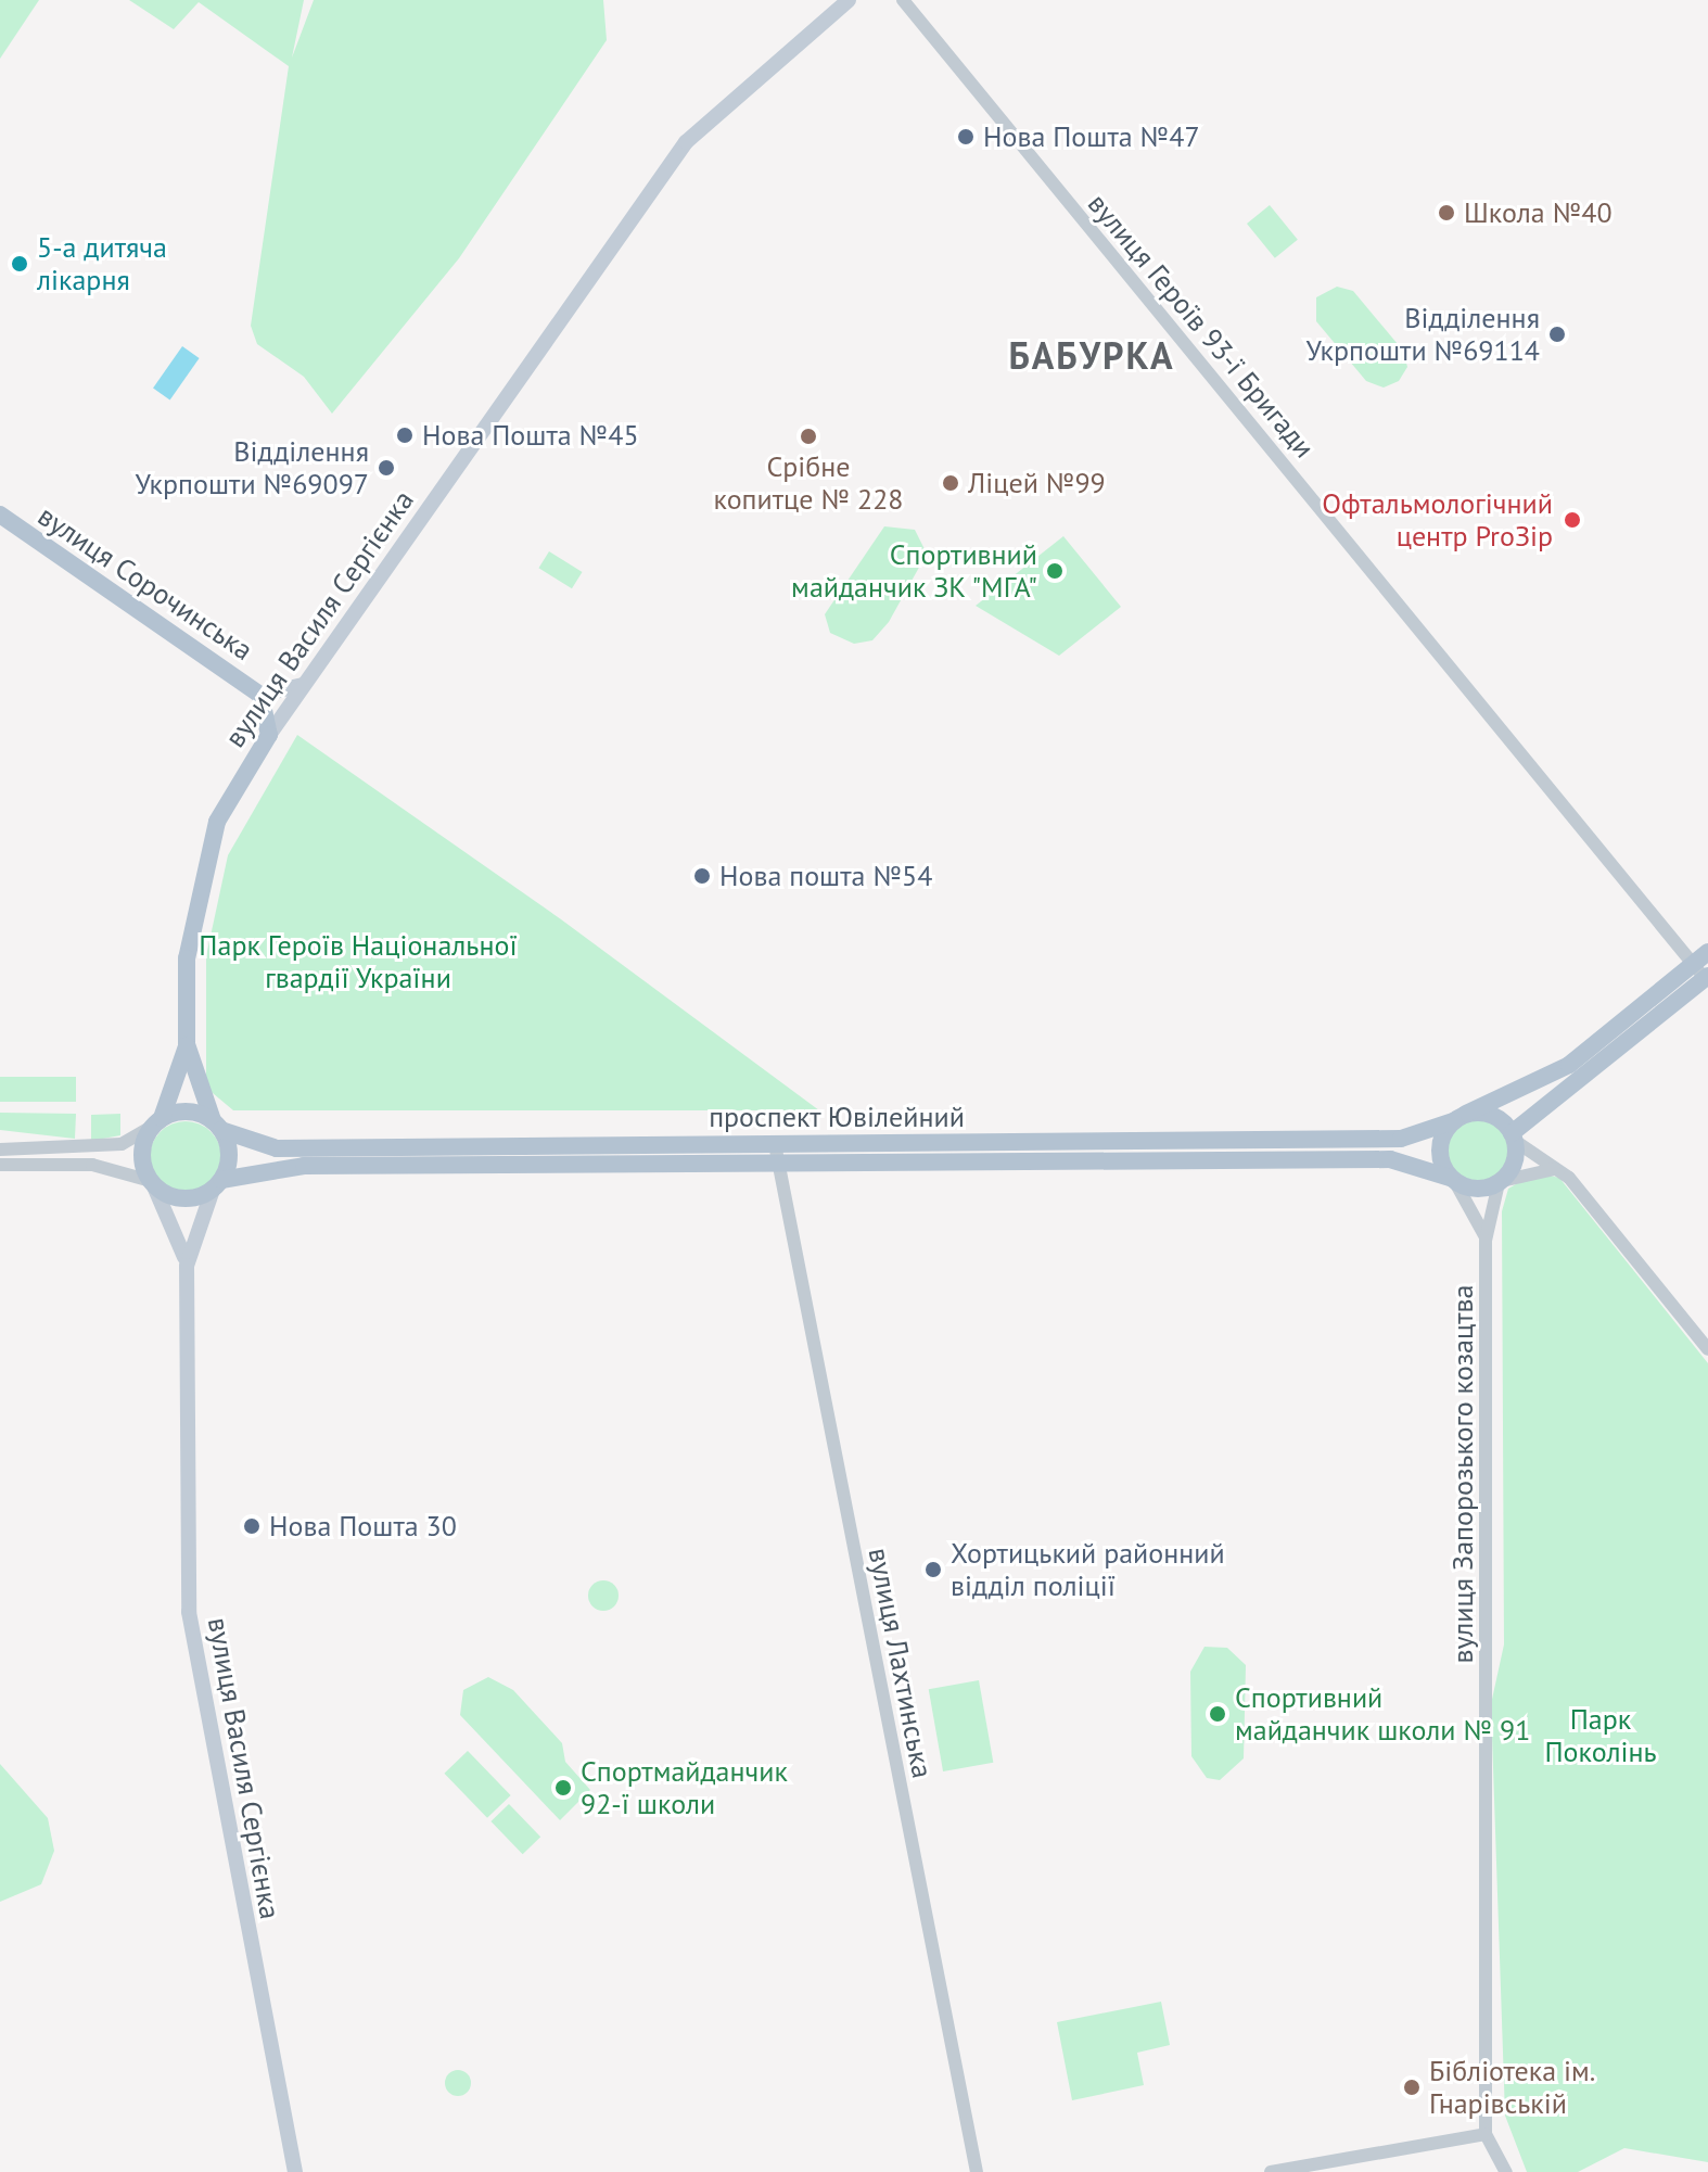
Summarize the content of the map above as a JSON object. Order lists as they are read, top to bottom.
{
  "streets": {
    "main road": ["вулиця Сорочинська", "вулиця Василя Сергієнка", "проспект Ювілейний"],
    "street": ["вулиця Героїв 93-ї Бригади", "вулиця Запорозького козацтва", "вулиця Лахтинська"]
  },
  "crossings": [
    ["вулиця Героїв 93-ї Бригади", "проспект Ювілейний"],
    ["вулиця Василя Сергієнка", "проспект Ювілейний"],
    ["проспект Ювілейний", "вулиця Запорозького козацтва"],
    ["проспект Ювілейний", "вулиця Лахтинська"]
  ],
  "districts": ["БАБУРКА"],
  "parks": ["Парк Героїв Національної гвардії України", "Парк Поколінь"],
  "places": [
    "Нова Пошта №47",
    "Школа №40",
    "5-а дитяча лікарня",
    "Відділення Укрпошти №69114",
    "Нова Пошта №45",
    "Срібне копитце № 228",
    "Відділення Укрпошти №69097",
    "Ліцей №99",
    "Офтальмологічний центр ProЗір",
    "Спортивний майданчик ЗК \"МГА\"",
    "Нова пошта №54",
    "Нова Пошта 30",
    "Хортицький районний відділ поліції",
    "Спортивний майданчик школи № 91",
    "Спортмайданчик 92-ї школи",
    "Бібліотека ім. Гнарівській"
  ]
}
